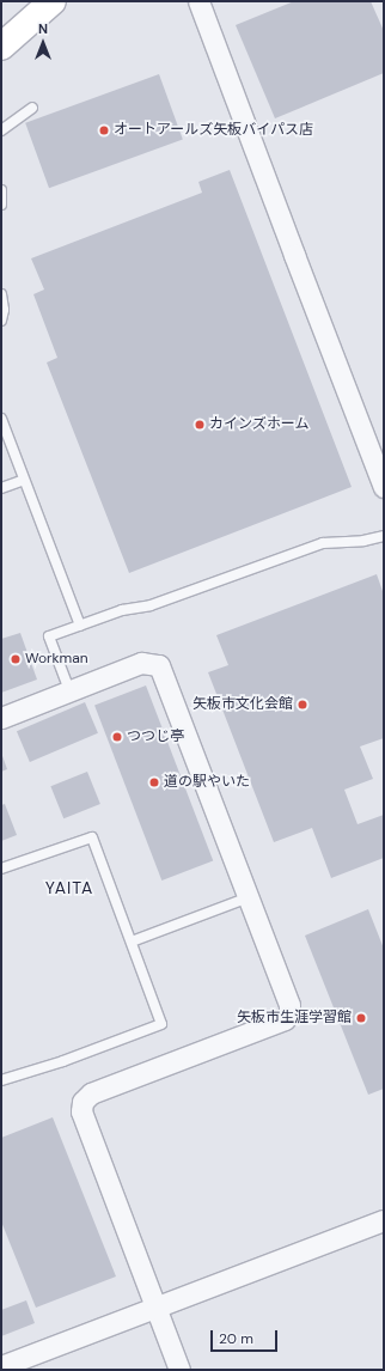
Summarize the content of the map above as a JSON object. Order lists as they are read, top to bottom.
{
  "districts": ["YAITA"],
  "places": [
    "オートアールズ矢板バイパス店",
    "カインズホーム",
    "Workman",
    "矢板市文化会館",
    "つつじ亭",
    "道の駅やいた",
    "矢板市生涯学習館"
  ],
  "scale_bar": "20 m",
  "north": "top"
}
